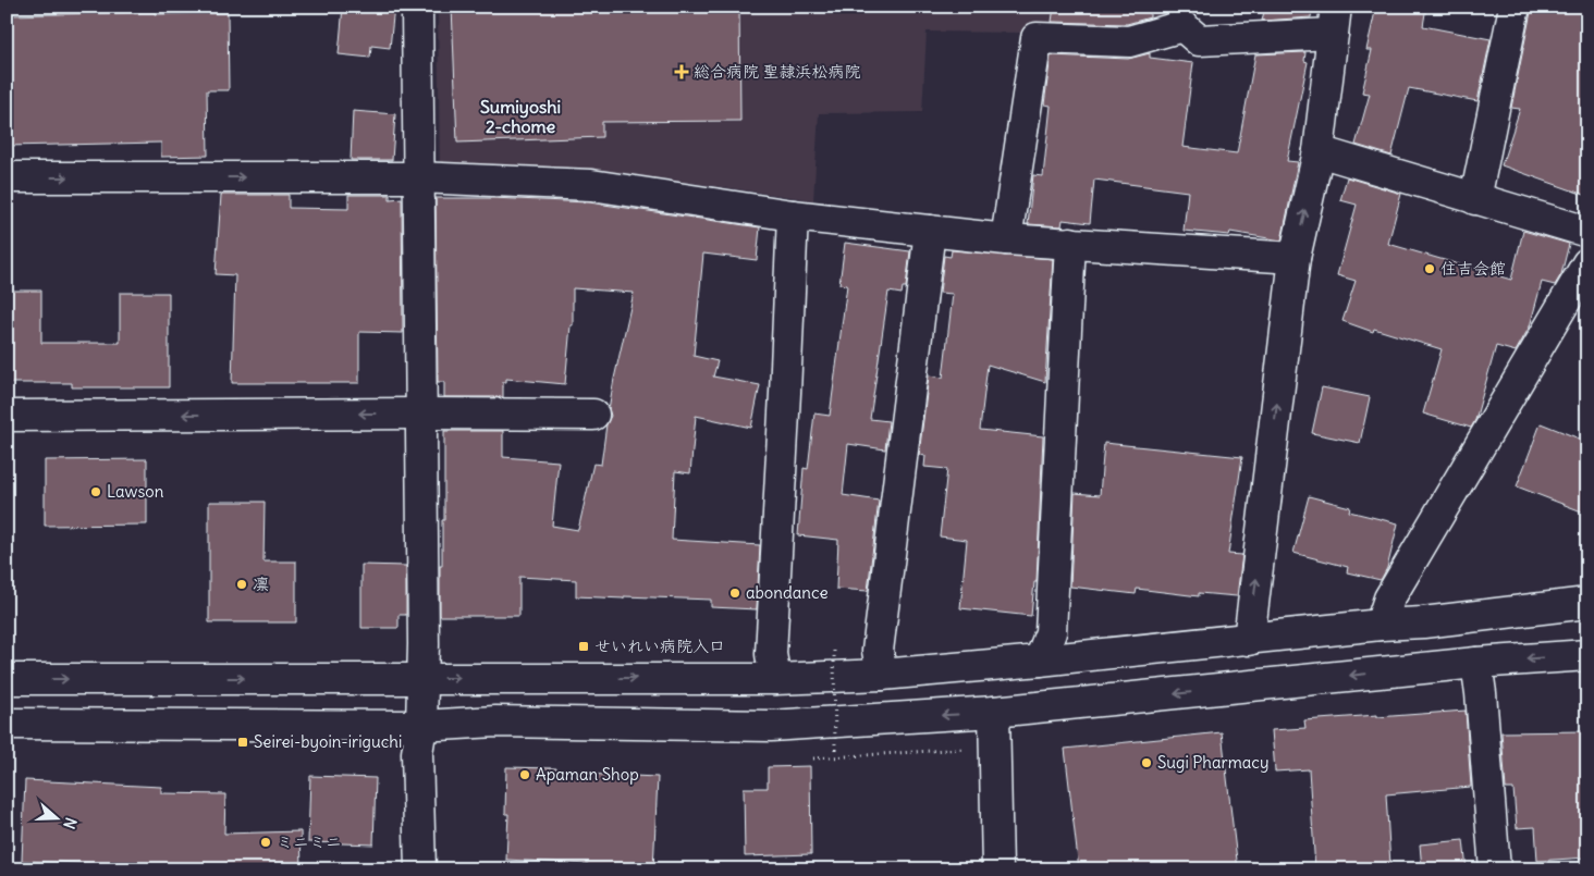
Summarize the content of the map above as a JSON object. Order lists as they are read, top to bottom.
{
  "districts": ["Sumiyoshi 2-chome"],
  "places": {
    "health": ["総合病院 聖隷浜松病院"],
    "other": [
      "住吉会館",
      "Lawson",
      "凛",
      "abondance",
      "Sugi Pharmacy",
      "Apaman Shop",
      "ミニミニ"
    ],
    "transit": ["せいれい病院入口", "Seirei-byoin-iriguchi"]
  },
  "north": "right"
}
